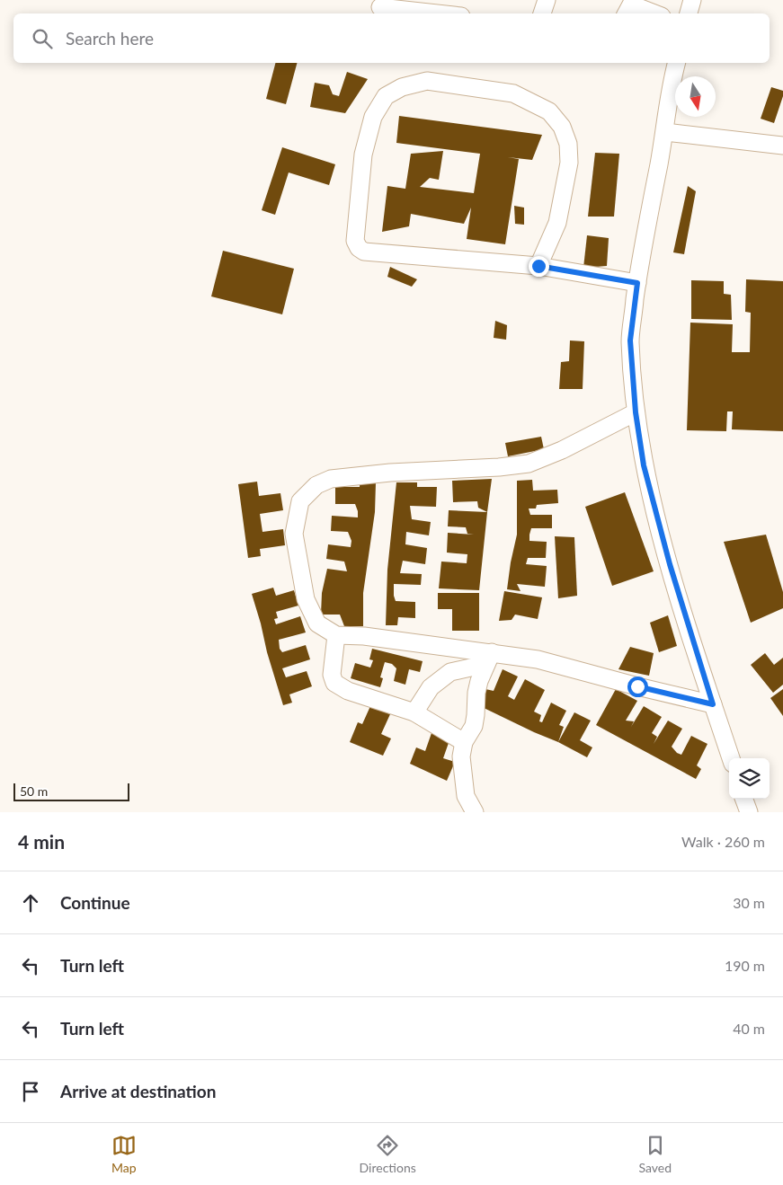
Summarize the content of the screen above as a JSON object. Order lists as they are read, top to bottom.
{
  "scale_bar": "50 m",
  "north": "bottom",
  "page": {
    "search": "Search here",
    "scale": "50 m",
    "heading": ["4 min", "Walk · 260 m"],
    "list": [
      ["Continue", "30 m"],
      ["Turn left", "190 m"],
      ["Turn left", "40 m"],
      "Arrive at destination"
    ],
    "nav": ["Map", "Directions", "Saved"]
  }
}
